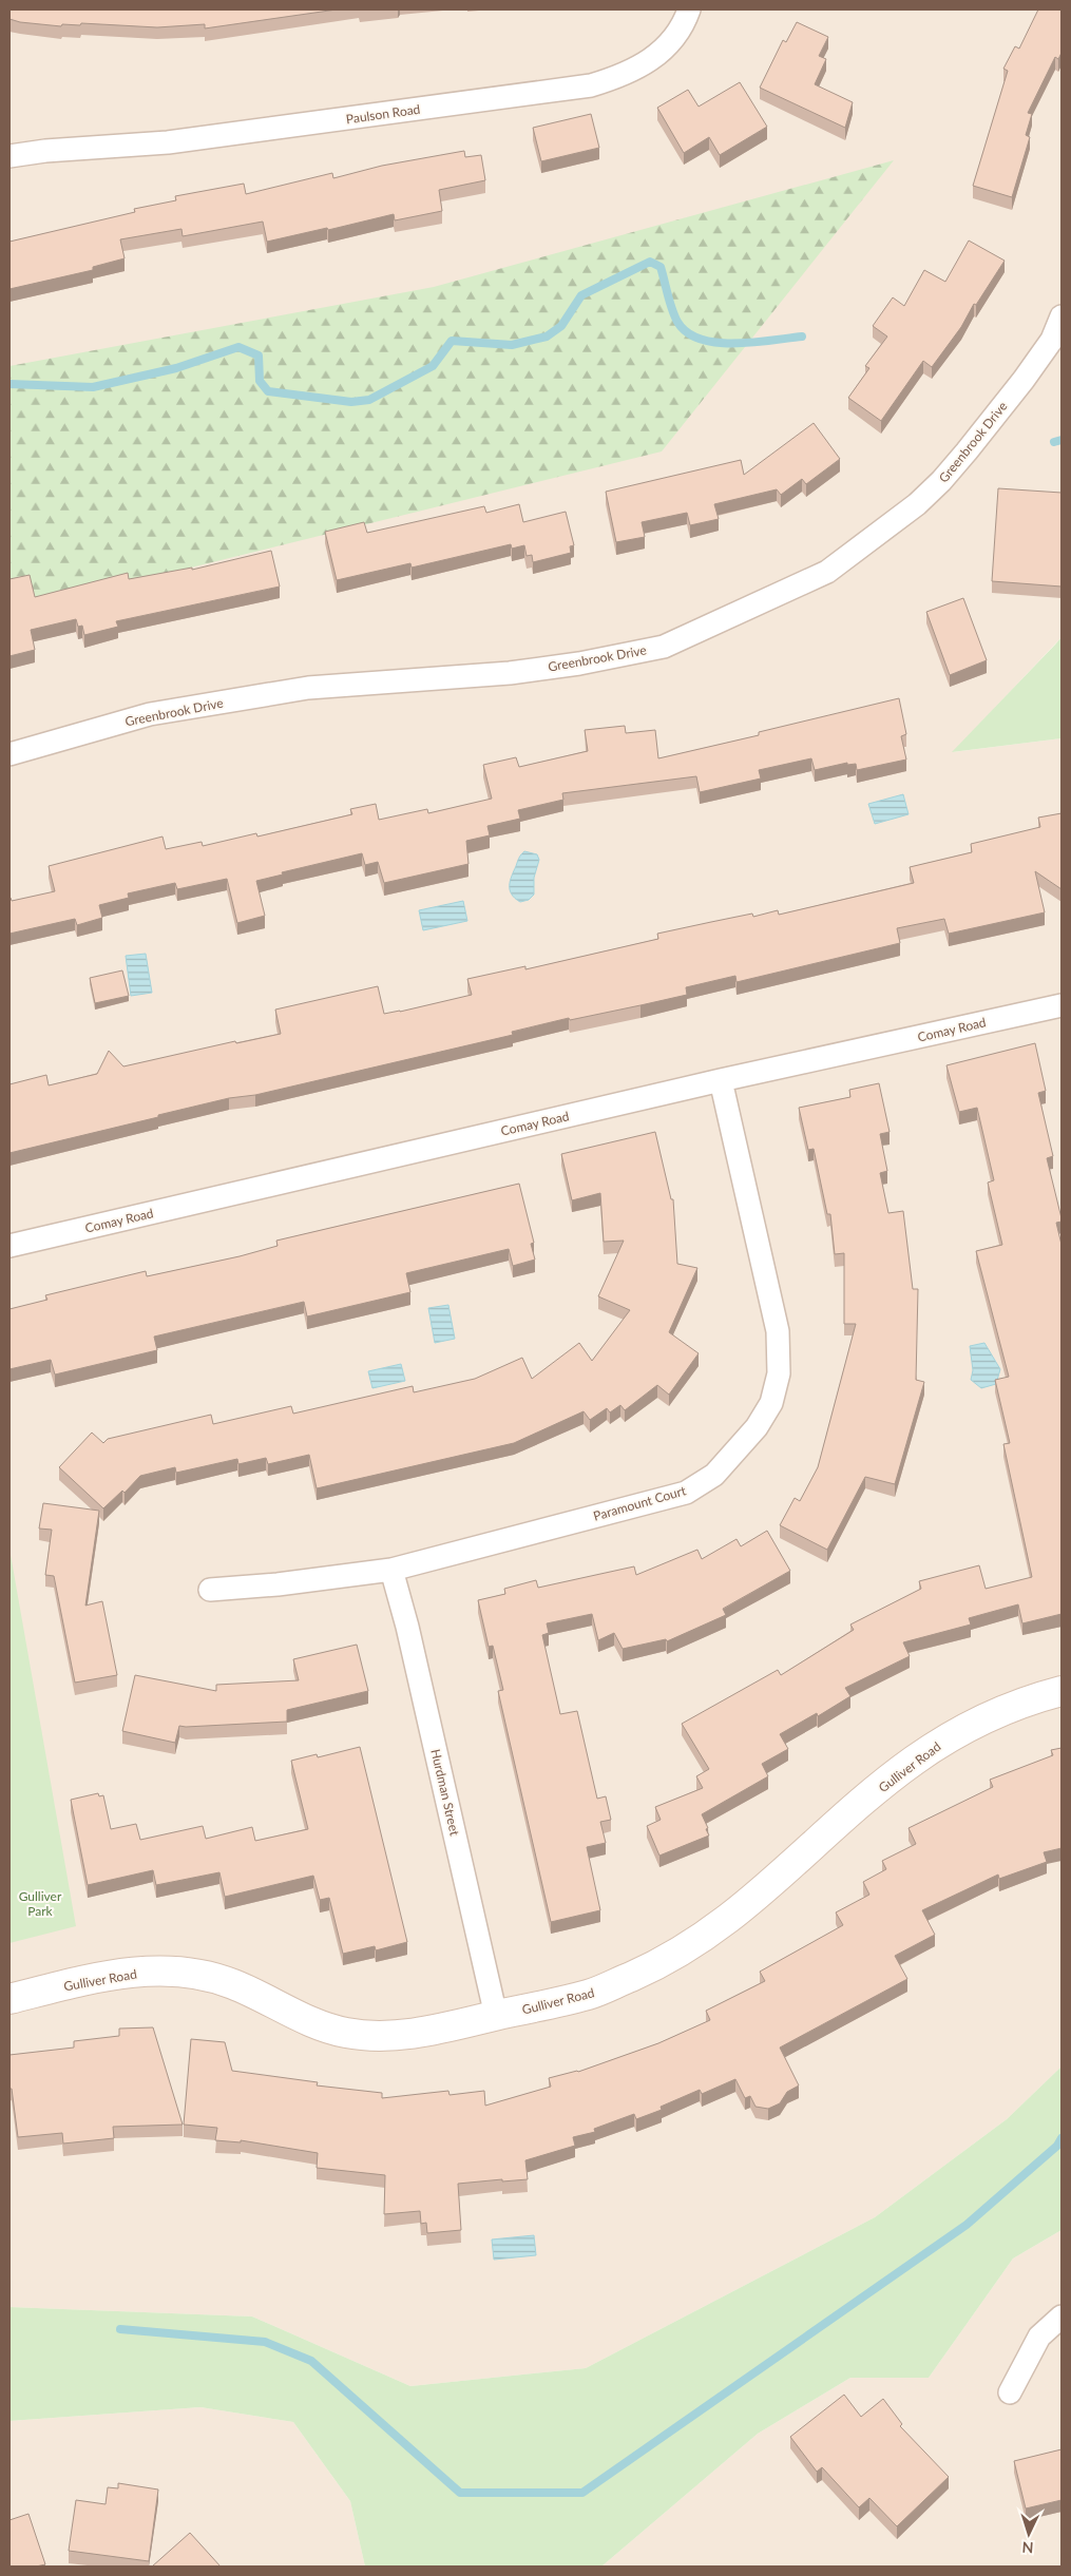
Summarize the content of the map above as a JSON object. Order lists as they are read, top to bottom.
{
  "streets": {
    "street": [
      "Paulson Road",
      "Greenbrook Drive",
      "Comay Road",
      "Paramount Court",
      "Gulliver Road",
      "Hurdman Street"
    ]
  },
  "crossings": [
    ["Comay Road", "Paramount Court"],
    ["Paramount Court", "Hurdman Street"],
    ["Gulliver Road", "Hurdman Street"]
  ],
  "parks": ["Gulliver Park"],
  "north": "bottom"
}
